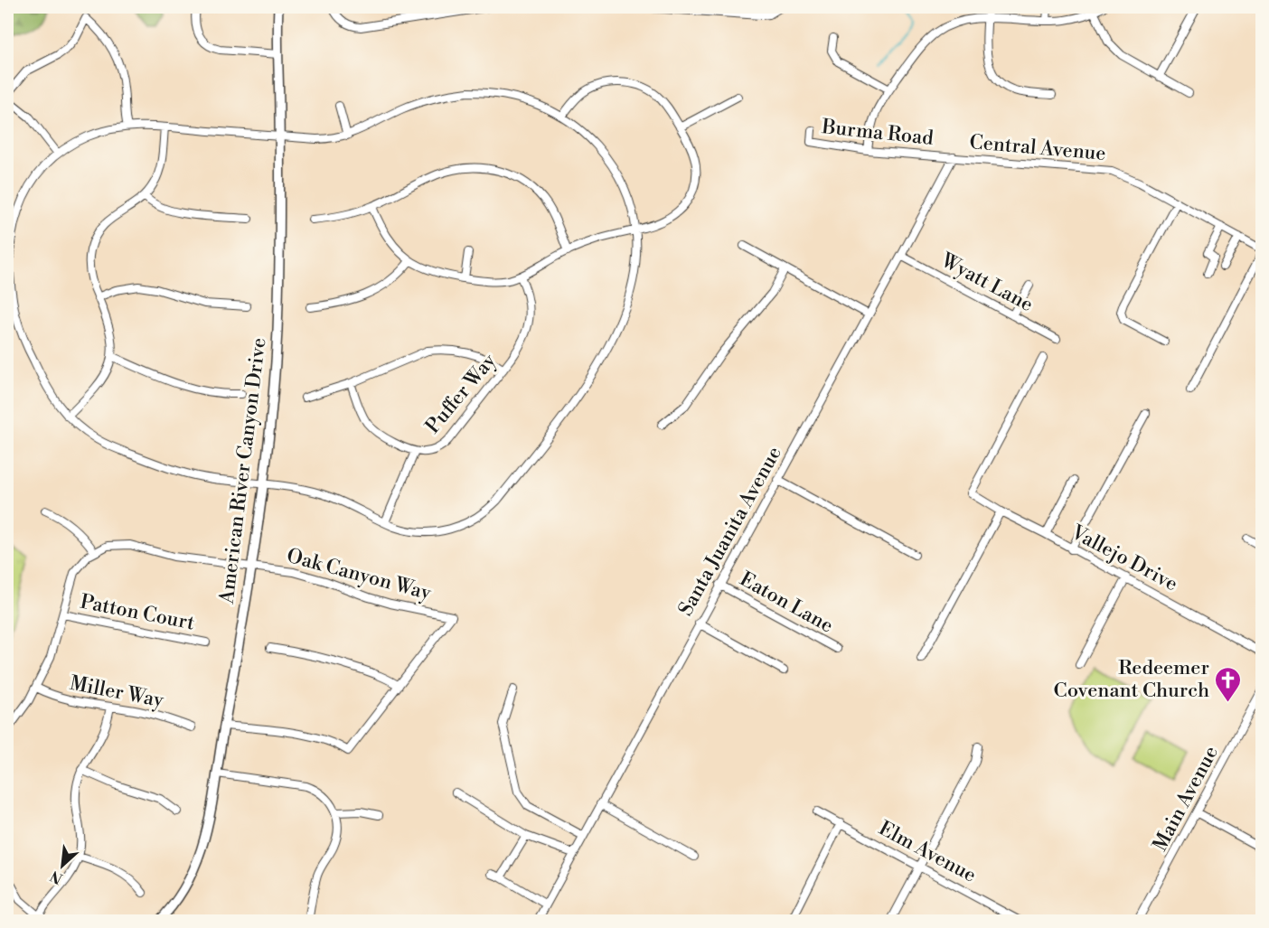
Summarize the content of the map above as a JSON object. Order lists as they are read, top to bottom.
{
  "streets": {
    "main road": ["American River Canyon Drive"],
    "street": [
      "Burma Road",
      "Central Avenue",
      "Wyatt Lane",
      "Puffer Way",
      "Santa Juanita Avenue",
      "Vallejo Drive",
      "Oak Canyon Way",
      "Eaton Lane",
      "Patton Court",
      "Miller Way",
      "Main Avenue",
      "Elm Avenue"
    ]
  },
  "crossings": [
    ["Burma Road", "Central Avenue"],
    ["Burma Road", "Santa Juanita Avenue"],
    ["Central Avenue", "Santa Juanita Avenue"],
    ["Wyatt Lane", "Santa Juanita Avenue"],
    ["American River Canyon Drive", "Oak Canyon Way"],
    ["Santa Juanita Avenue", "Eaton Lane"]
  ],
  "places": {
    "church": ["Redeemer Covenant Church"]
  },
  "north": "bottom left"
}
